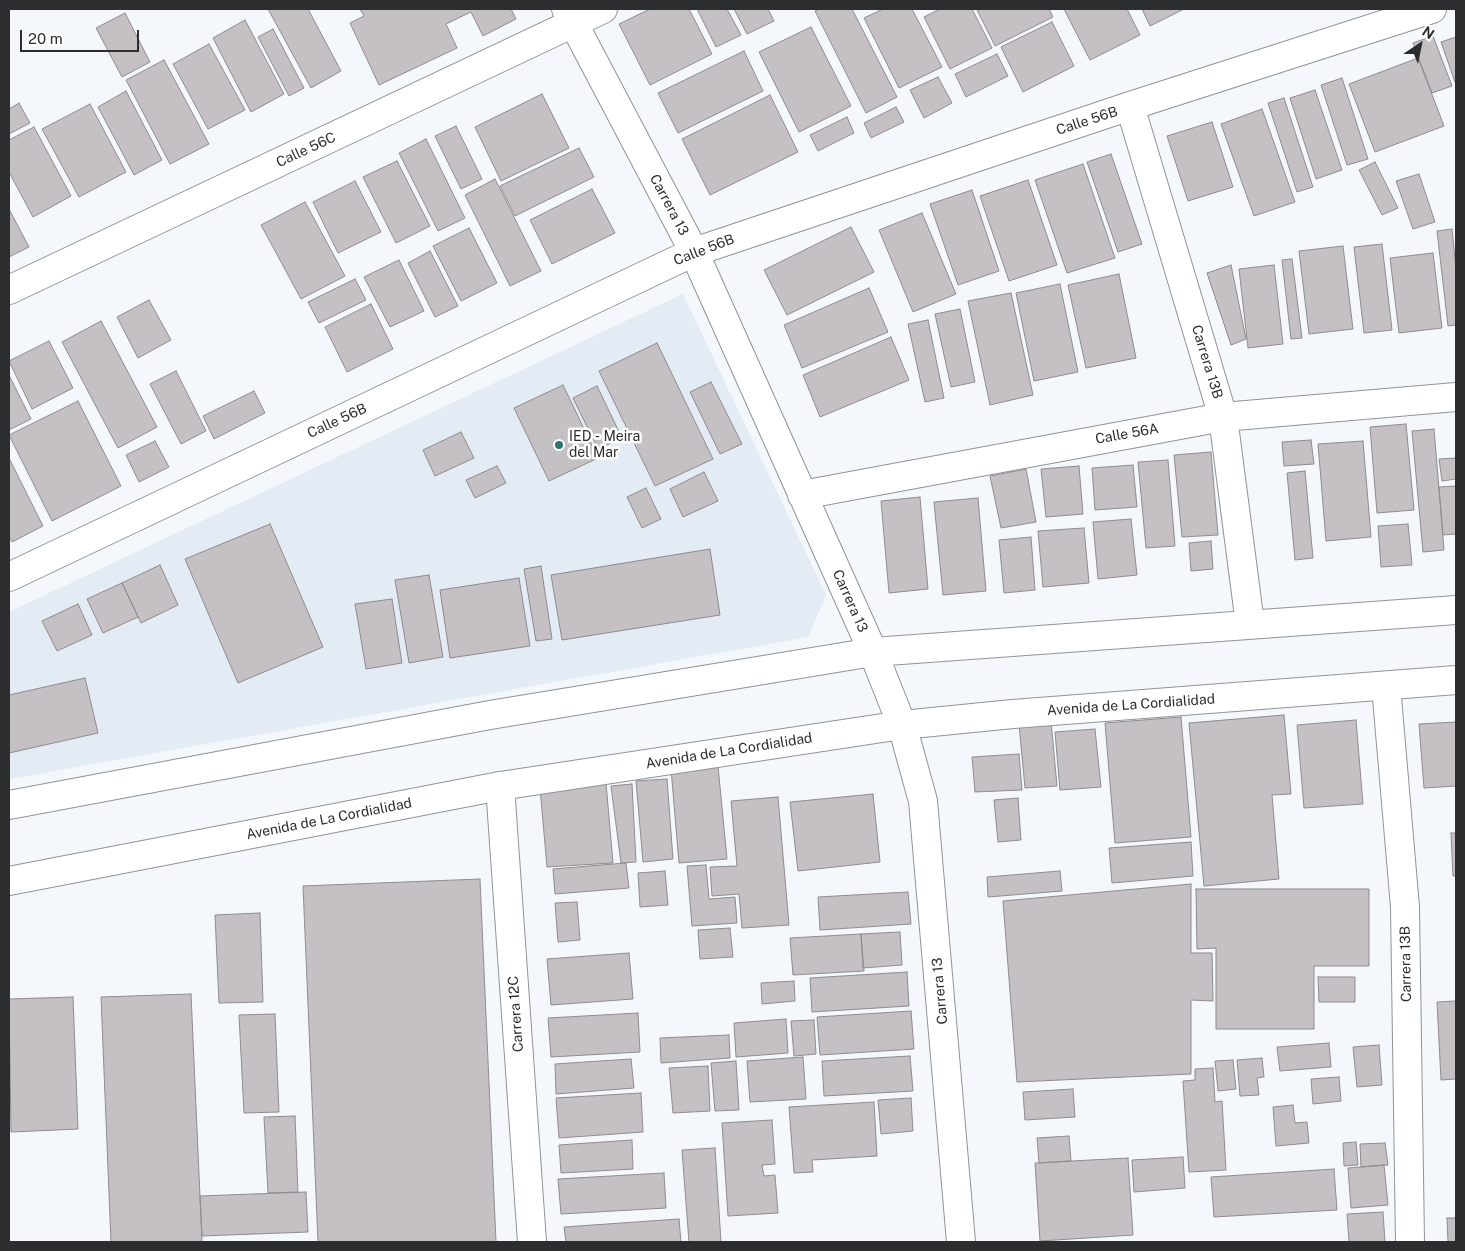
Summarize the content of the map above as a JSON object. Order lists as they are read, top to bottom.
{
  "streets": {
    "street": [
      "Calle 56B",
      "Calle 56C",
      "Carrera 13",
      "Carrera 13B",
      "Calle 56A",
      "Avenida de La Cordialidad",
      "Carrera 12C"
    ]
  },
  "crossings": [
    ["Calle 56B", "Carrera 13"],
    ["Calle 56B", "Carrera 13B"],
    ["Calle 56C", "Carrera 13"],
    ["Carrera 13", "Calle 56A"],
    ["Carrera 13", "Avenida de La Cordialidad"],
    ["Carrera 13B", "Calle 56A"],
    ["Carrera 13B", "Avenida de La Cordialidad"],
    ["Avenida de La Cordialidad", "Carrera 12C"]
  ],
  "places": ["IED - Meira del Mar"],
  "scale_bar": "20 m",
  "north": "top right"
}
